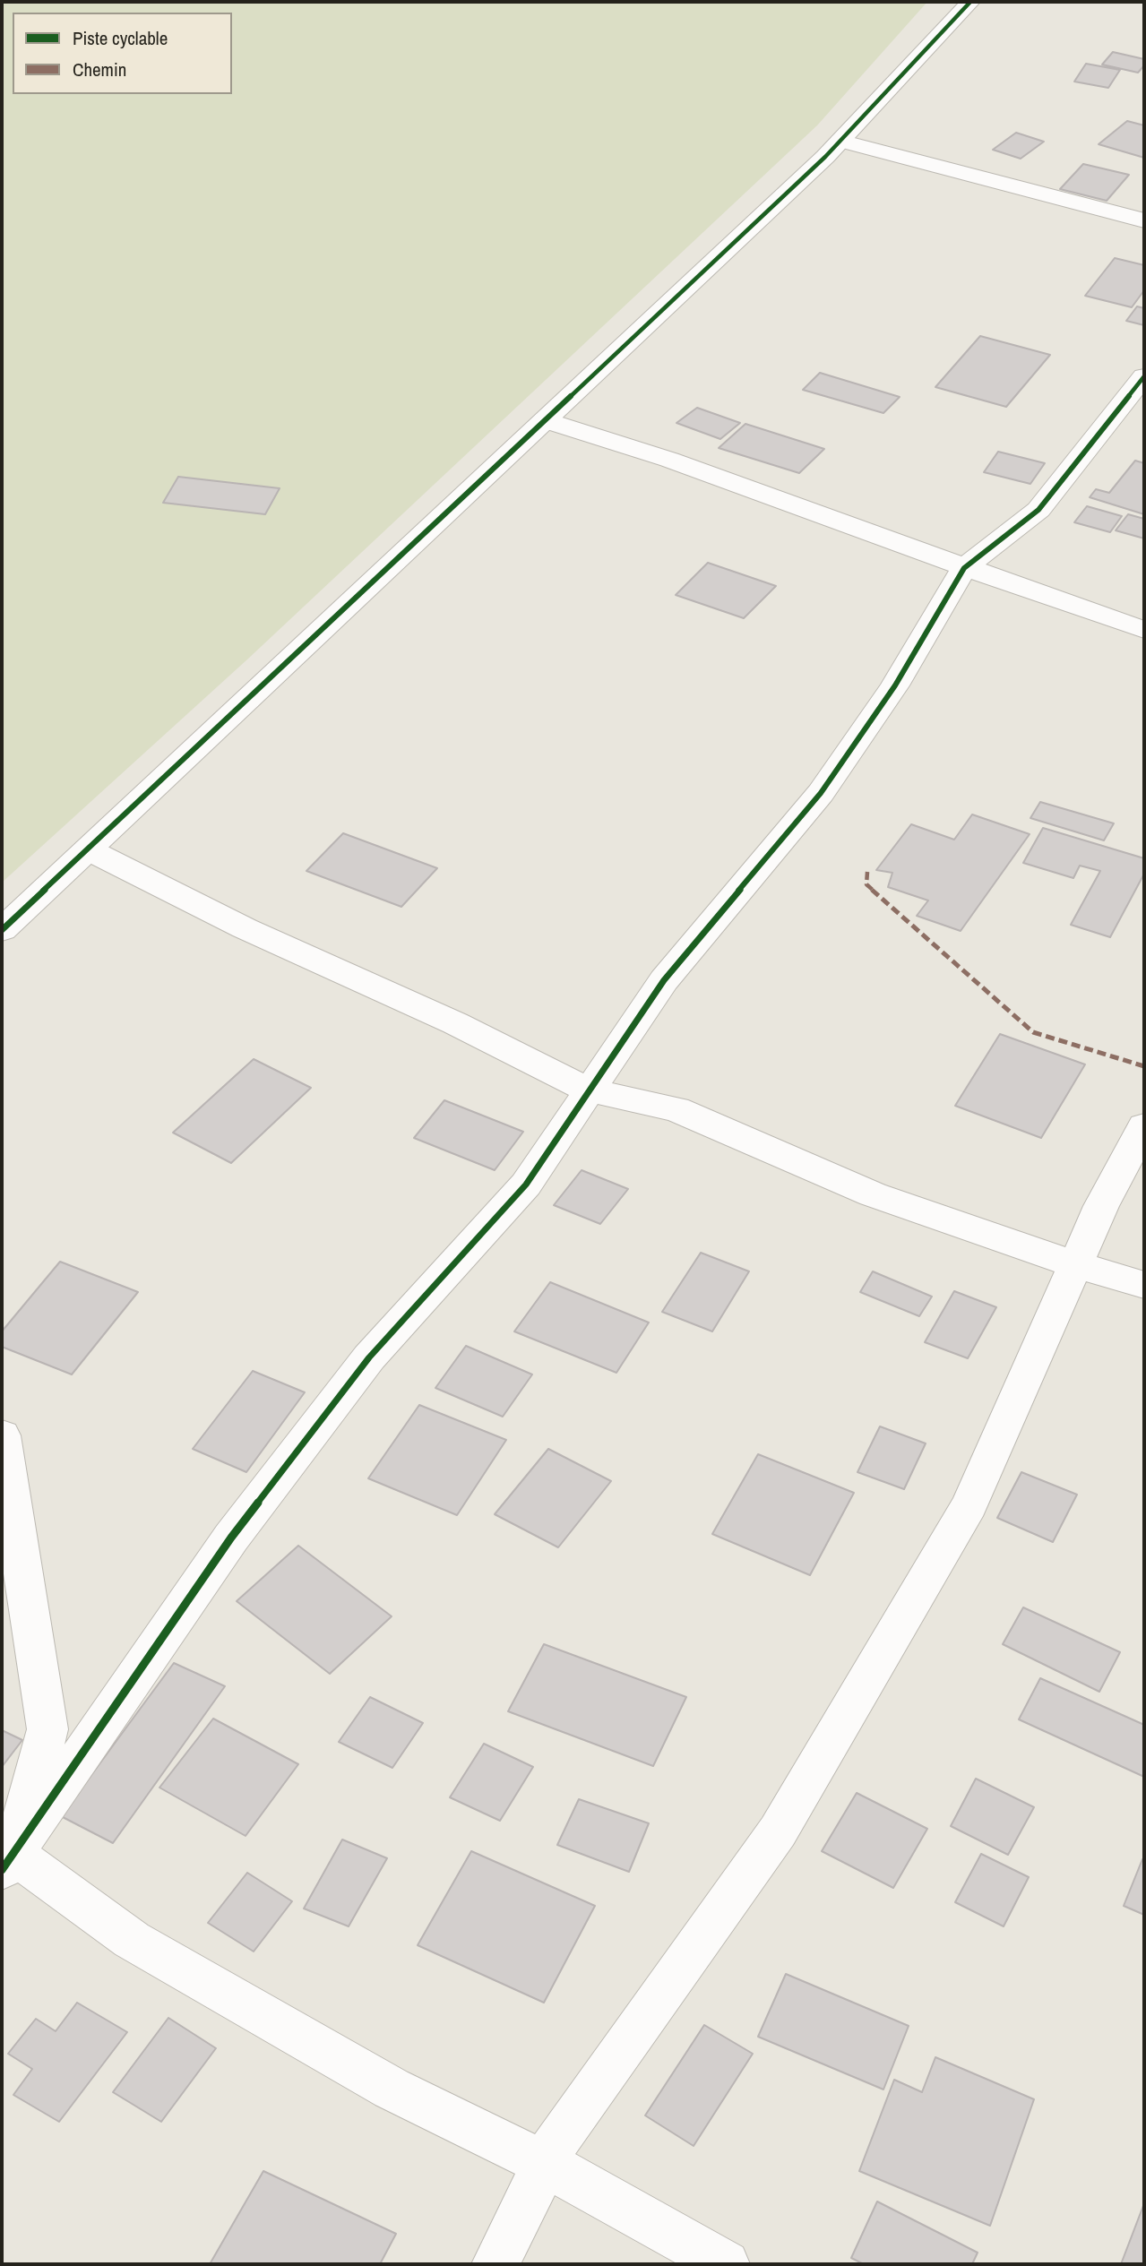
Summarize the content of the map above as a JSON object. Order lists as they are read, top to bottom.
{
  "legend": ["Piste cyclable", "Chemin"]
}
